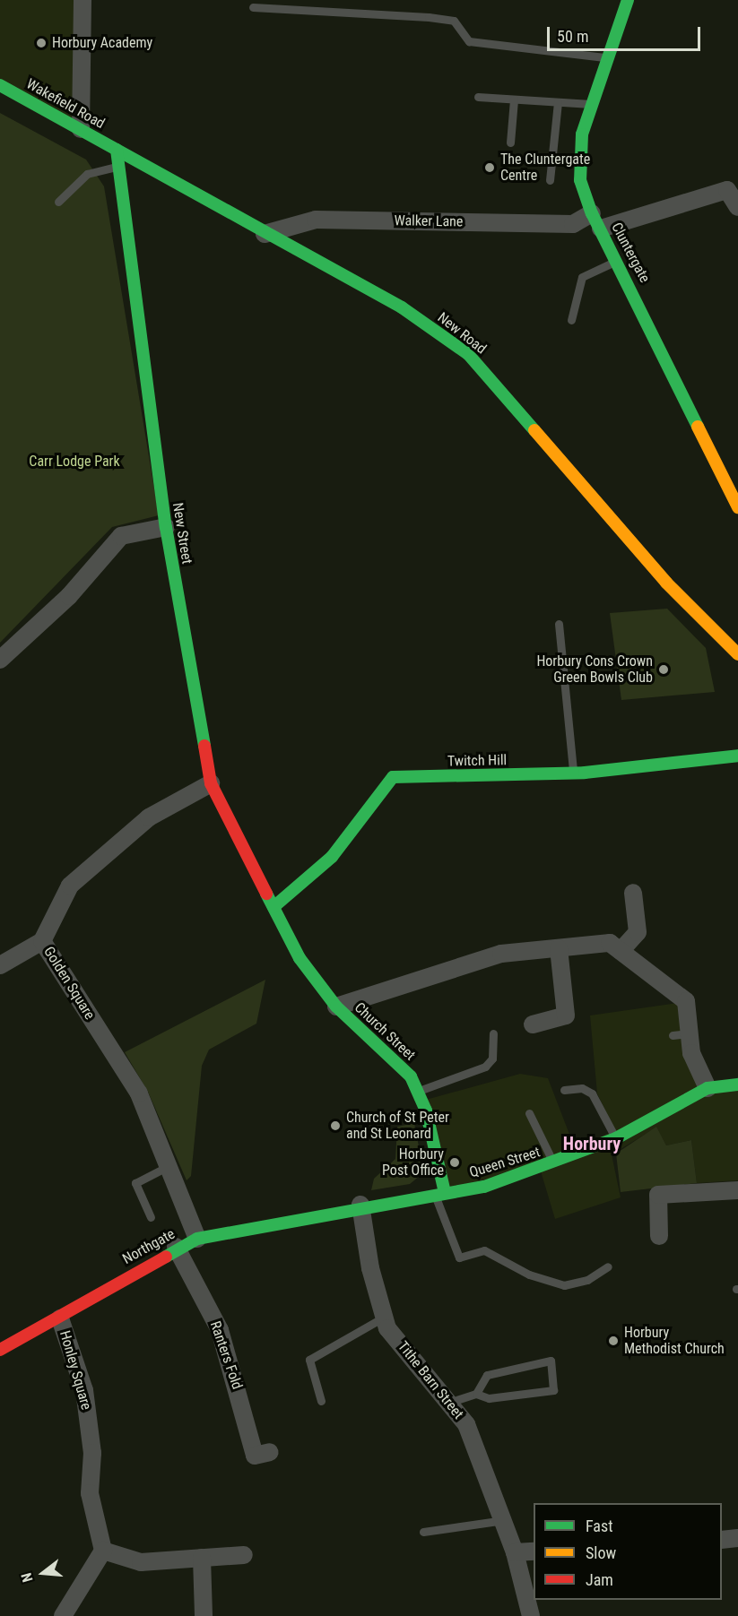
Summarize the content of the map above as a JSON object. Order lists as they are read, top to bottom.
{
  "streets": {
    "street": [
      "Wakefield Road",
      "Walker Lane",
      "Cluntergate",
      "New Road",
      "New Street",
      "Twitch Hill",
      "Golden Square",
      "Church Street",
      "Queen Street",
      "Northgate",
      "Ranters Fold",
      "Honley Square",
      "Tithe Barn Street"
    ]
  },
  "crossings": [
    ["Wakefield Road", "New Road"],
    ["Wakefield Road", "New Street"],
    ["Walker Lane", "Cluntergate"],
    ["Walker Lane", "New Road"],
    ["New Road", "New Street"],
    ["New Street", "Twitch Hill"],
    ["New Street", "Golden Square"],
    ["New Street", "Church Street"],
    ["Twitch Hill", "Church Street"],
    ["Golden Square", "Northgate"],
    ["Church Street", "Queen Street"],
    ["Queen Street", "Northgate"],
    ["Queen Street", "Tithe Barn Street"],
    ["Northgate", "Ranters Fold"],
    ["Northgate", "Honley Square"],
    ["Northgate", "Tithe Barn Street"]
  ],
  "districts": ["Horbury"],
  "parks": ["Carr Lodge Park"],
  "places": [
    "Horbury Academy",
    "The Cluntergate Centre",
    "Horbury Cons Crown Green Bowls Club",
    "Church of St Peter and St Leonard",
    "Horbury Post Office",
    "Horbury Methodist Church"
  ],
  "legend": ["Fast", "Slow", "Jam"],
  "scale_bar": "50 m",
  "north": "left"
}
